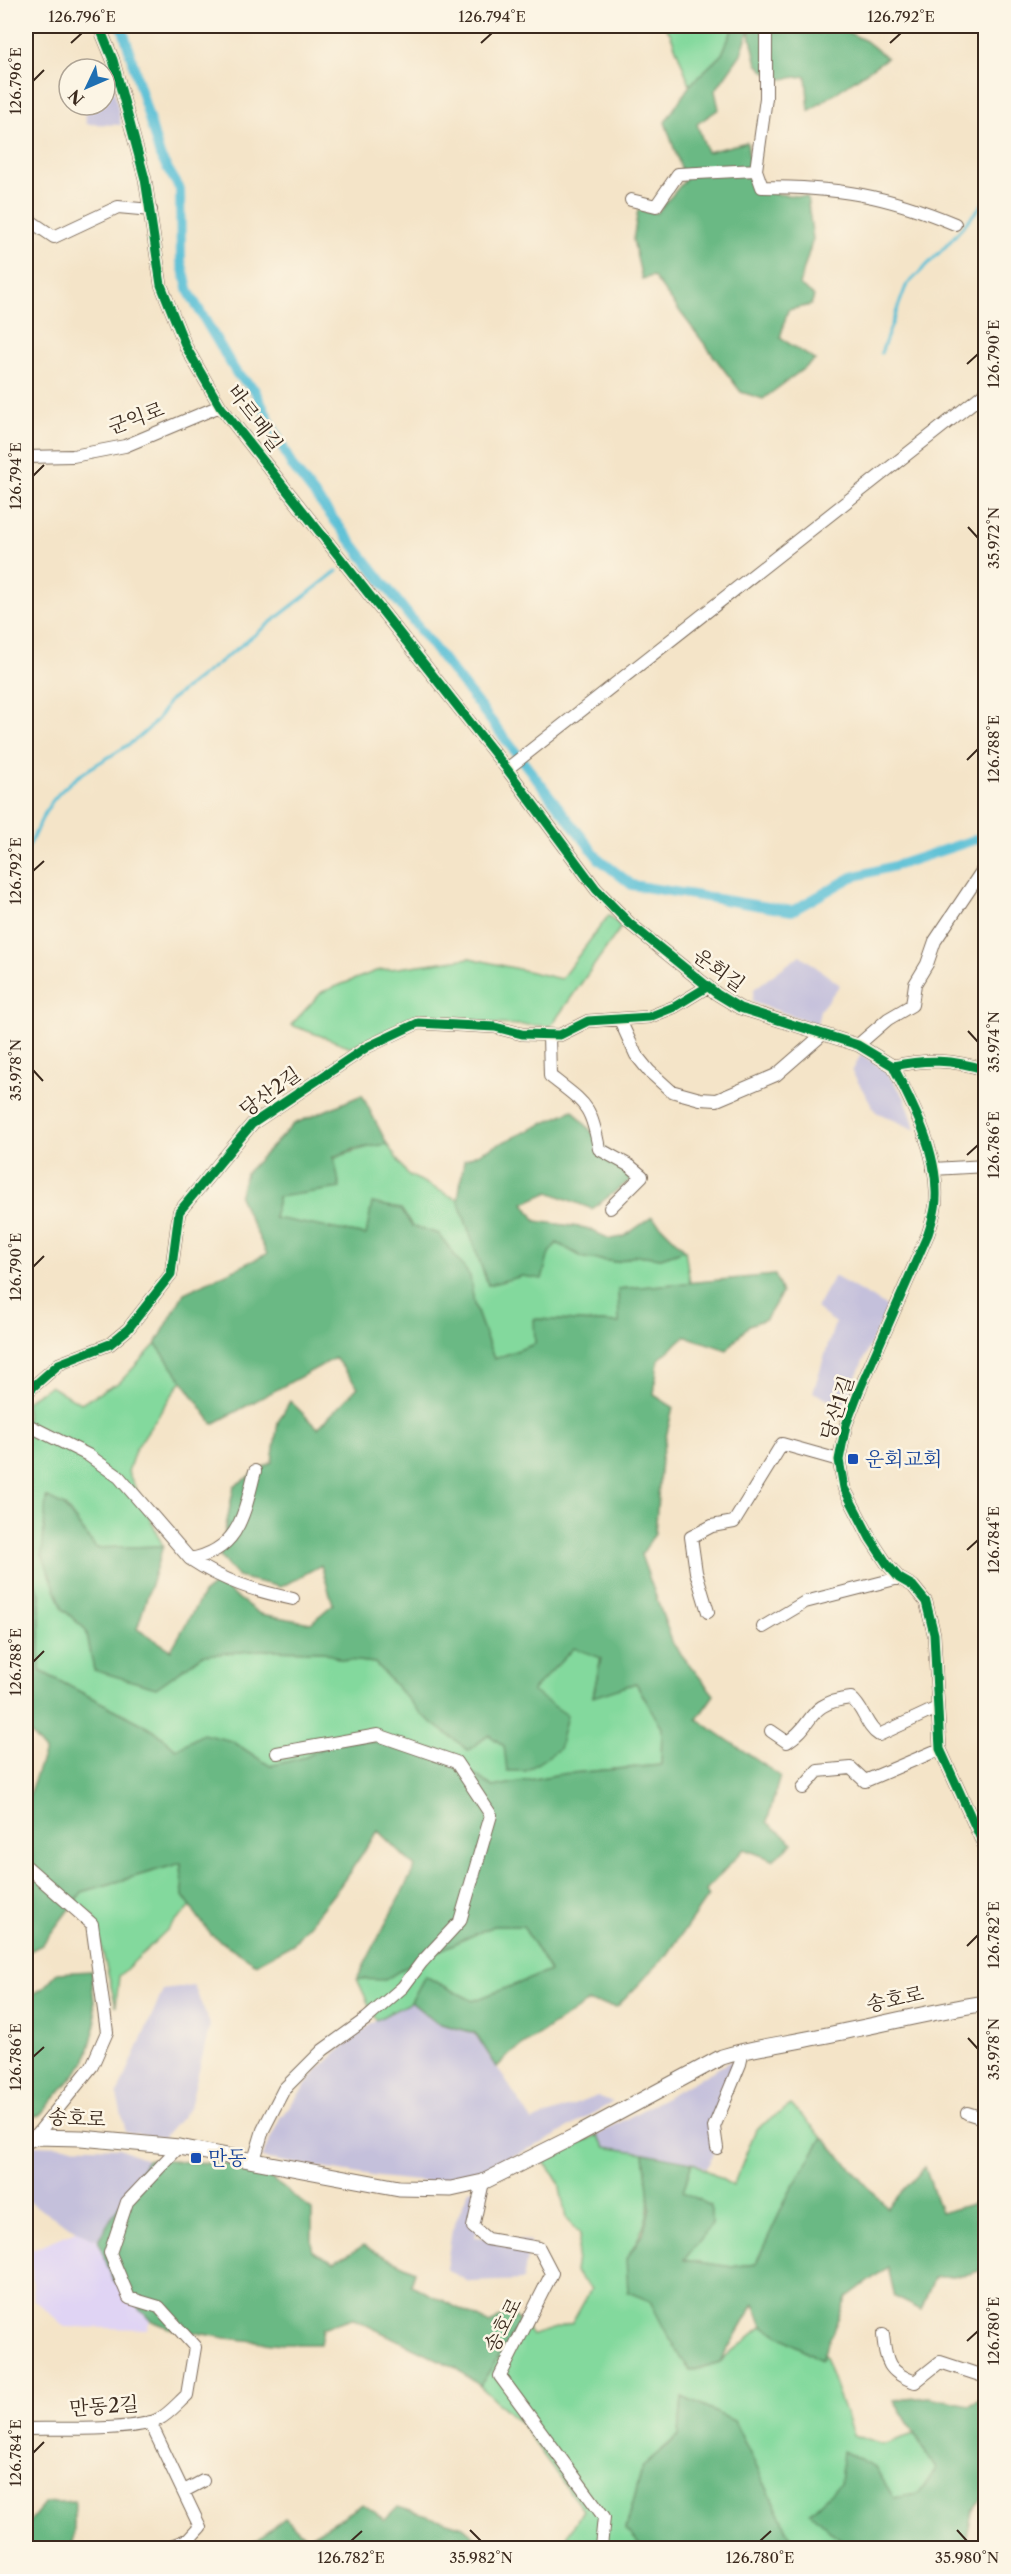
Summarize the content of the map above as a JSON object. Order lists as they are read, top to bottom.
{
  "streets": {
    "main road": ["송호로"],
    "street": [
      "군익로",
      "바르메길",
      "운회길",
      "당산2길",
      "당산1길",
      "만동2길"
    ]
  },
  "crossings": [
    ["군익로", "바르메길"],
    ["바르메길", "운회길"],
    ["운회길", "당산2길"],
    ["운회길", "당산1길"],
    ["송호로", "만동2길"]
  ],
  "places": {
    "transit": ["운회교회", "만동"]
  },
  "north": "bottom left",
  "coordinates": [
    "126.796°E",
    "126.794°E",
    "126.792°E",
    "126.790°E",
    "35.972°N",
    "126.788°E",
    "35.974°N",
    "35.978°N",
    "126.786°E",
    "126.784°E",
    "126.782°E",
    "126.780°E",
    "35.982°N",
    "35.980°N"
  ]
}
